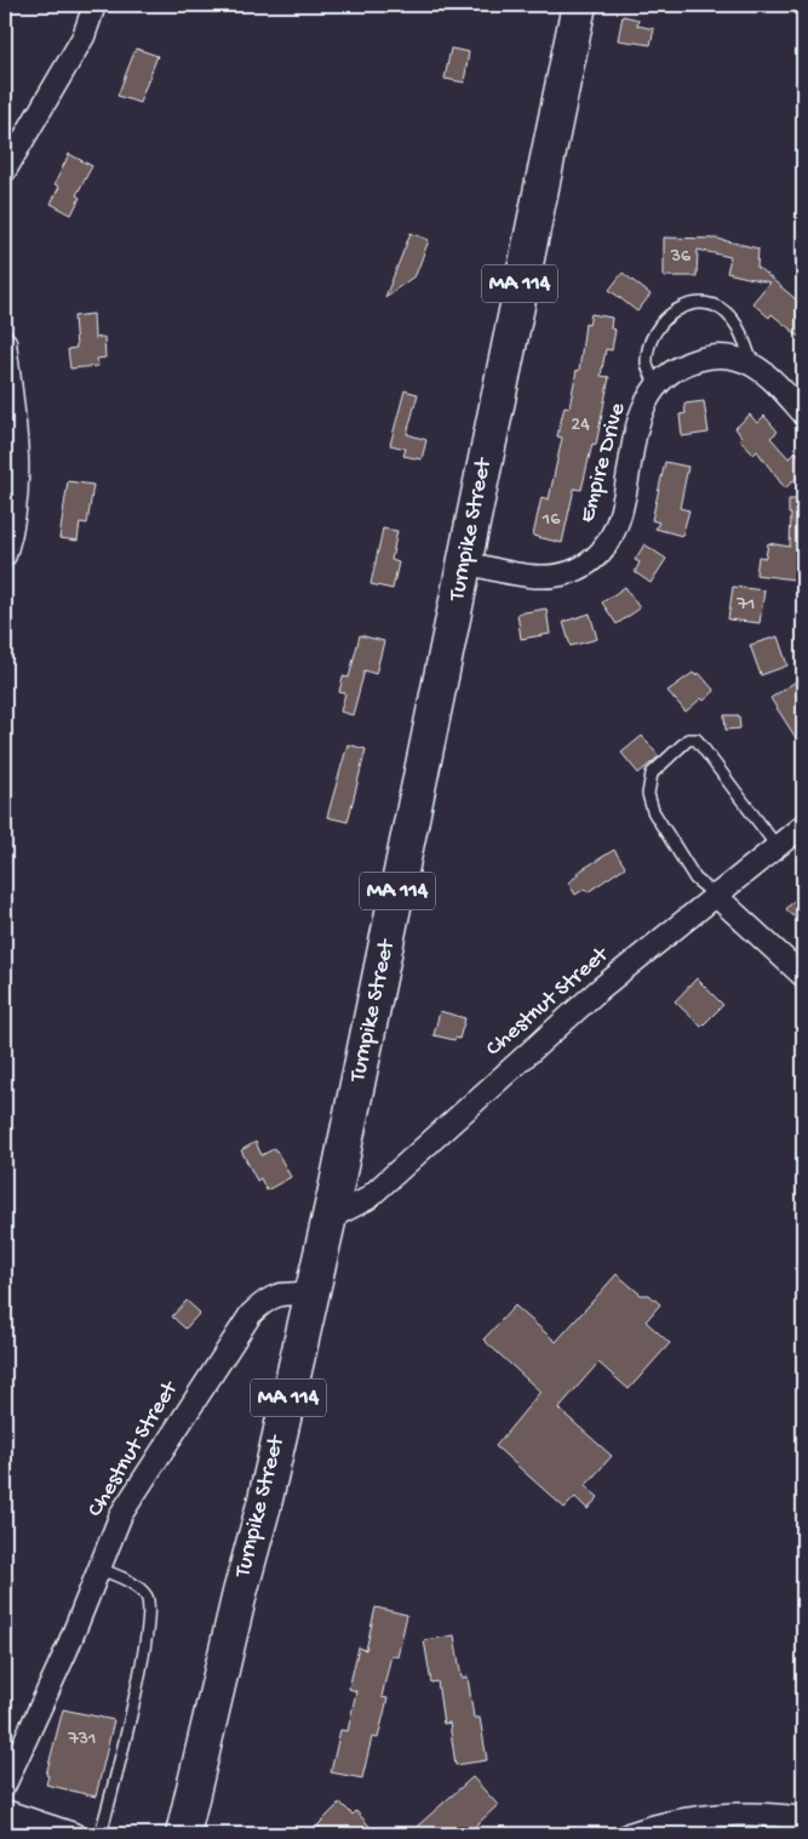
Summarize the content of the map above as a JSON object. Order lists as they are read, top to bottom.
{
  "streets": {
    "highway": ["MA 114", "Turnpike Street"],
    "street": ["Empire Drive", "Chestnut Street"]
  },
  "crossings": [
    ["Empire Drive", "Turnpike Street"],
    ["Turnpike Street", "Chestnut Street"]
  ],
  "house_numbers": [
    "36",
    "24",
    "16",
    "71",
    "731"
  ]
}
